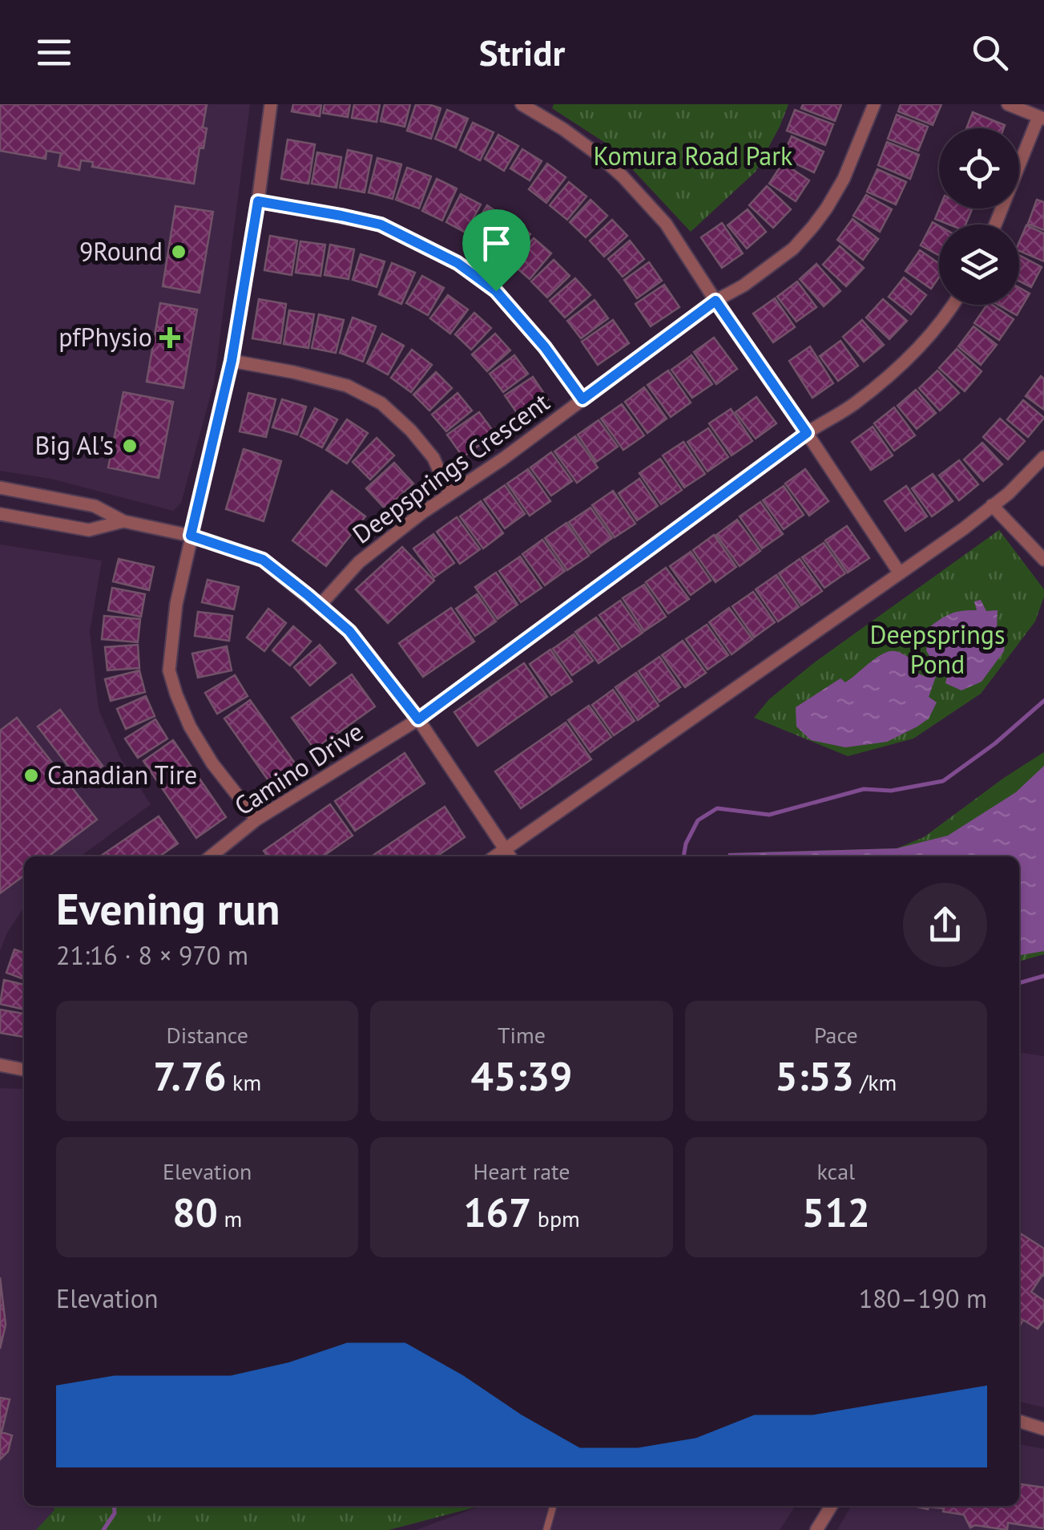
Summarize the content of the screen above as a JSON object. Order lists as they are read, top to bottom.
{
  "streets": {
    "street": ["Deepsprings Crescent", "Camino Drive"]
  },
  "parks": ["Komura Road Park", "Deepsprings Pond"],
  "places": {
    "other": ["9Round", "Big Al's", "Canadian Tire"],
    "health": ["pfPhysio"]
  },
  "page": {
    "header": "Stridr",
    "heading": ["Evening run", "21:16 · 8 × 970 m"],
    "stats": [
      ["Distance", "7.76 km"],
      ["Time", "45:39"],
      ["Pace", "5:53 /km"],
      ["Elevation", "80 m"],
      ["Heart rate", "167 bpm"],
      ["kcal", "512"]
    ],
    "chart": ["Elevation", "180–190 m"]
  }
}
